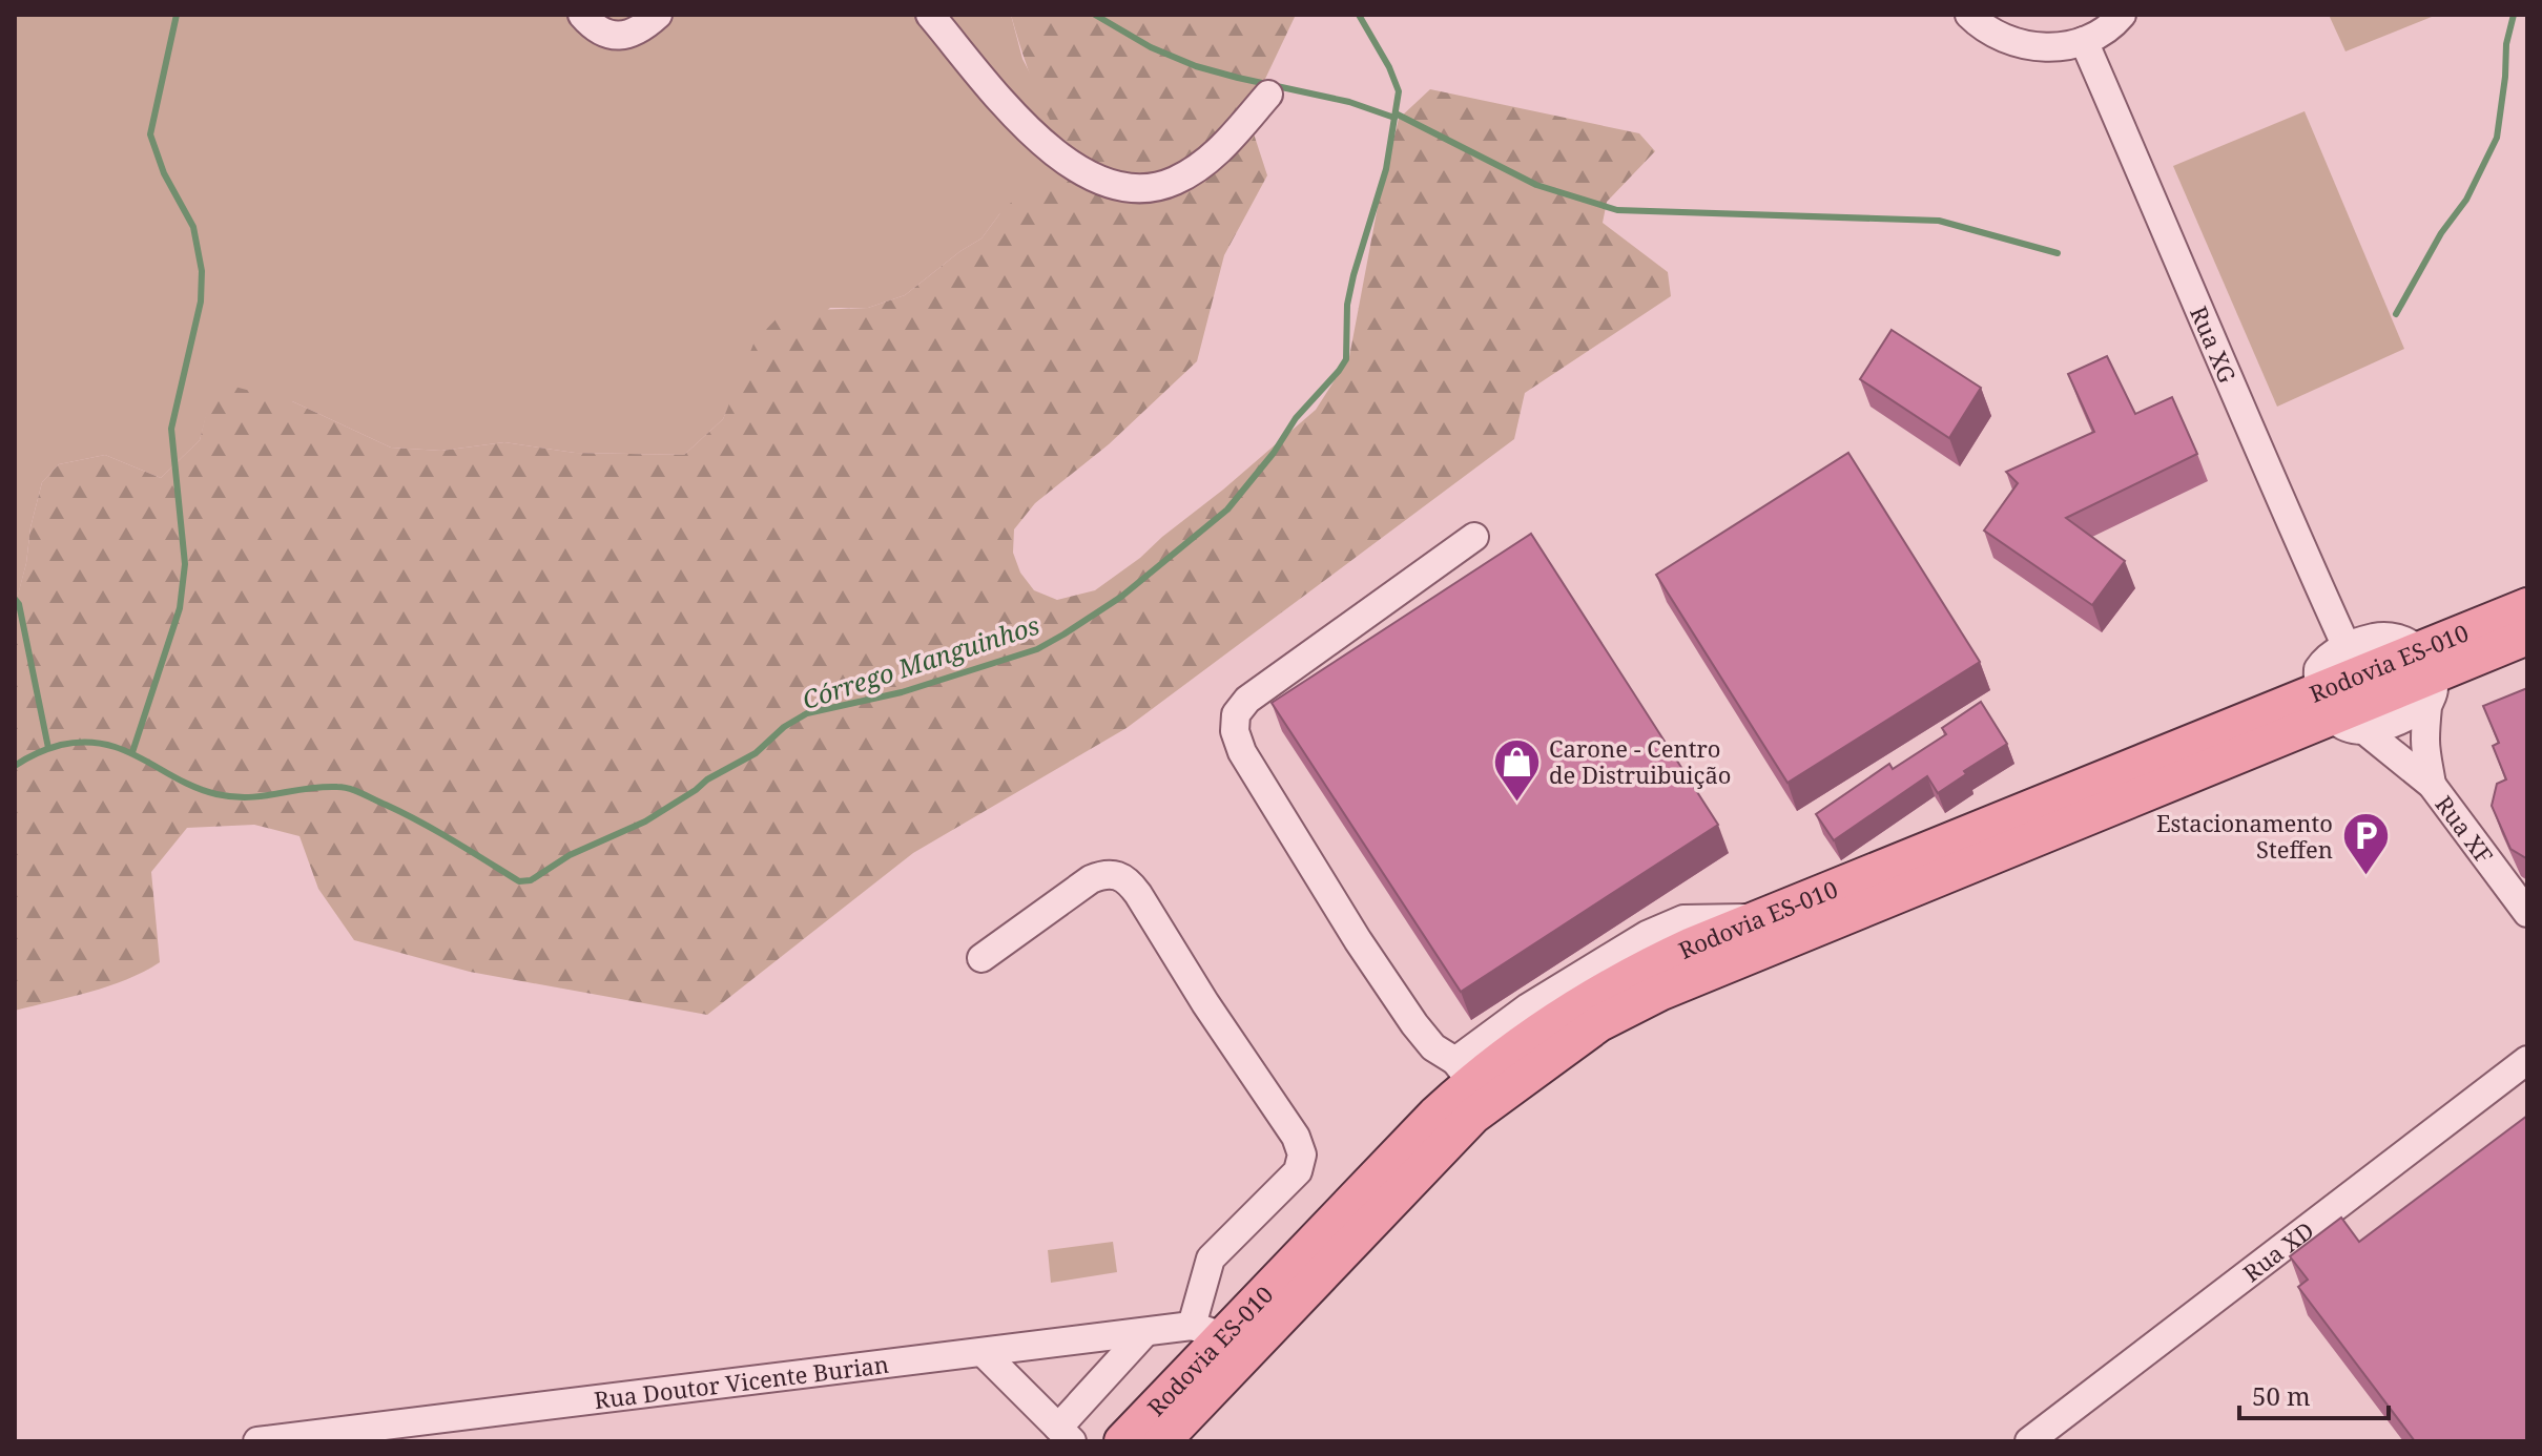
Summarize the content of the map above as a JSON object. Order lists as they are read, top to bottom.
{
  "streets": {
    "main road": ["Rodovia ES-010"],
    "street": [
      "Rua XG",
      "Rua XF",
      "Rua XD",
      "Rua Doutor Vicente Burian"
    ]
  },
  "crossings": [
    ["Rodovia ES-010", "Rua XF"],
    ["Rodovia ES-010", "Rua Doutor Vicente Burian"]
  ],
  "water": ["Córrego Manguinhos"],
  "places": {
    "shop": ["Carone - Centro de Distruibuição"],
    "parking": ["Estacionamento Steffen"]
  },
  "scale_bar": "50 m"
}
